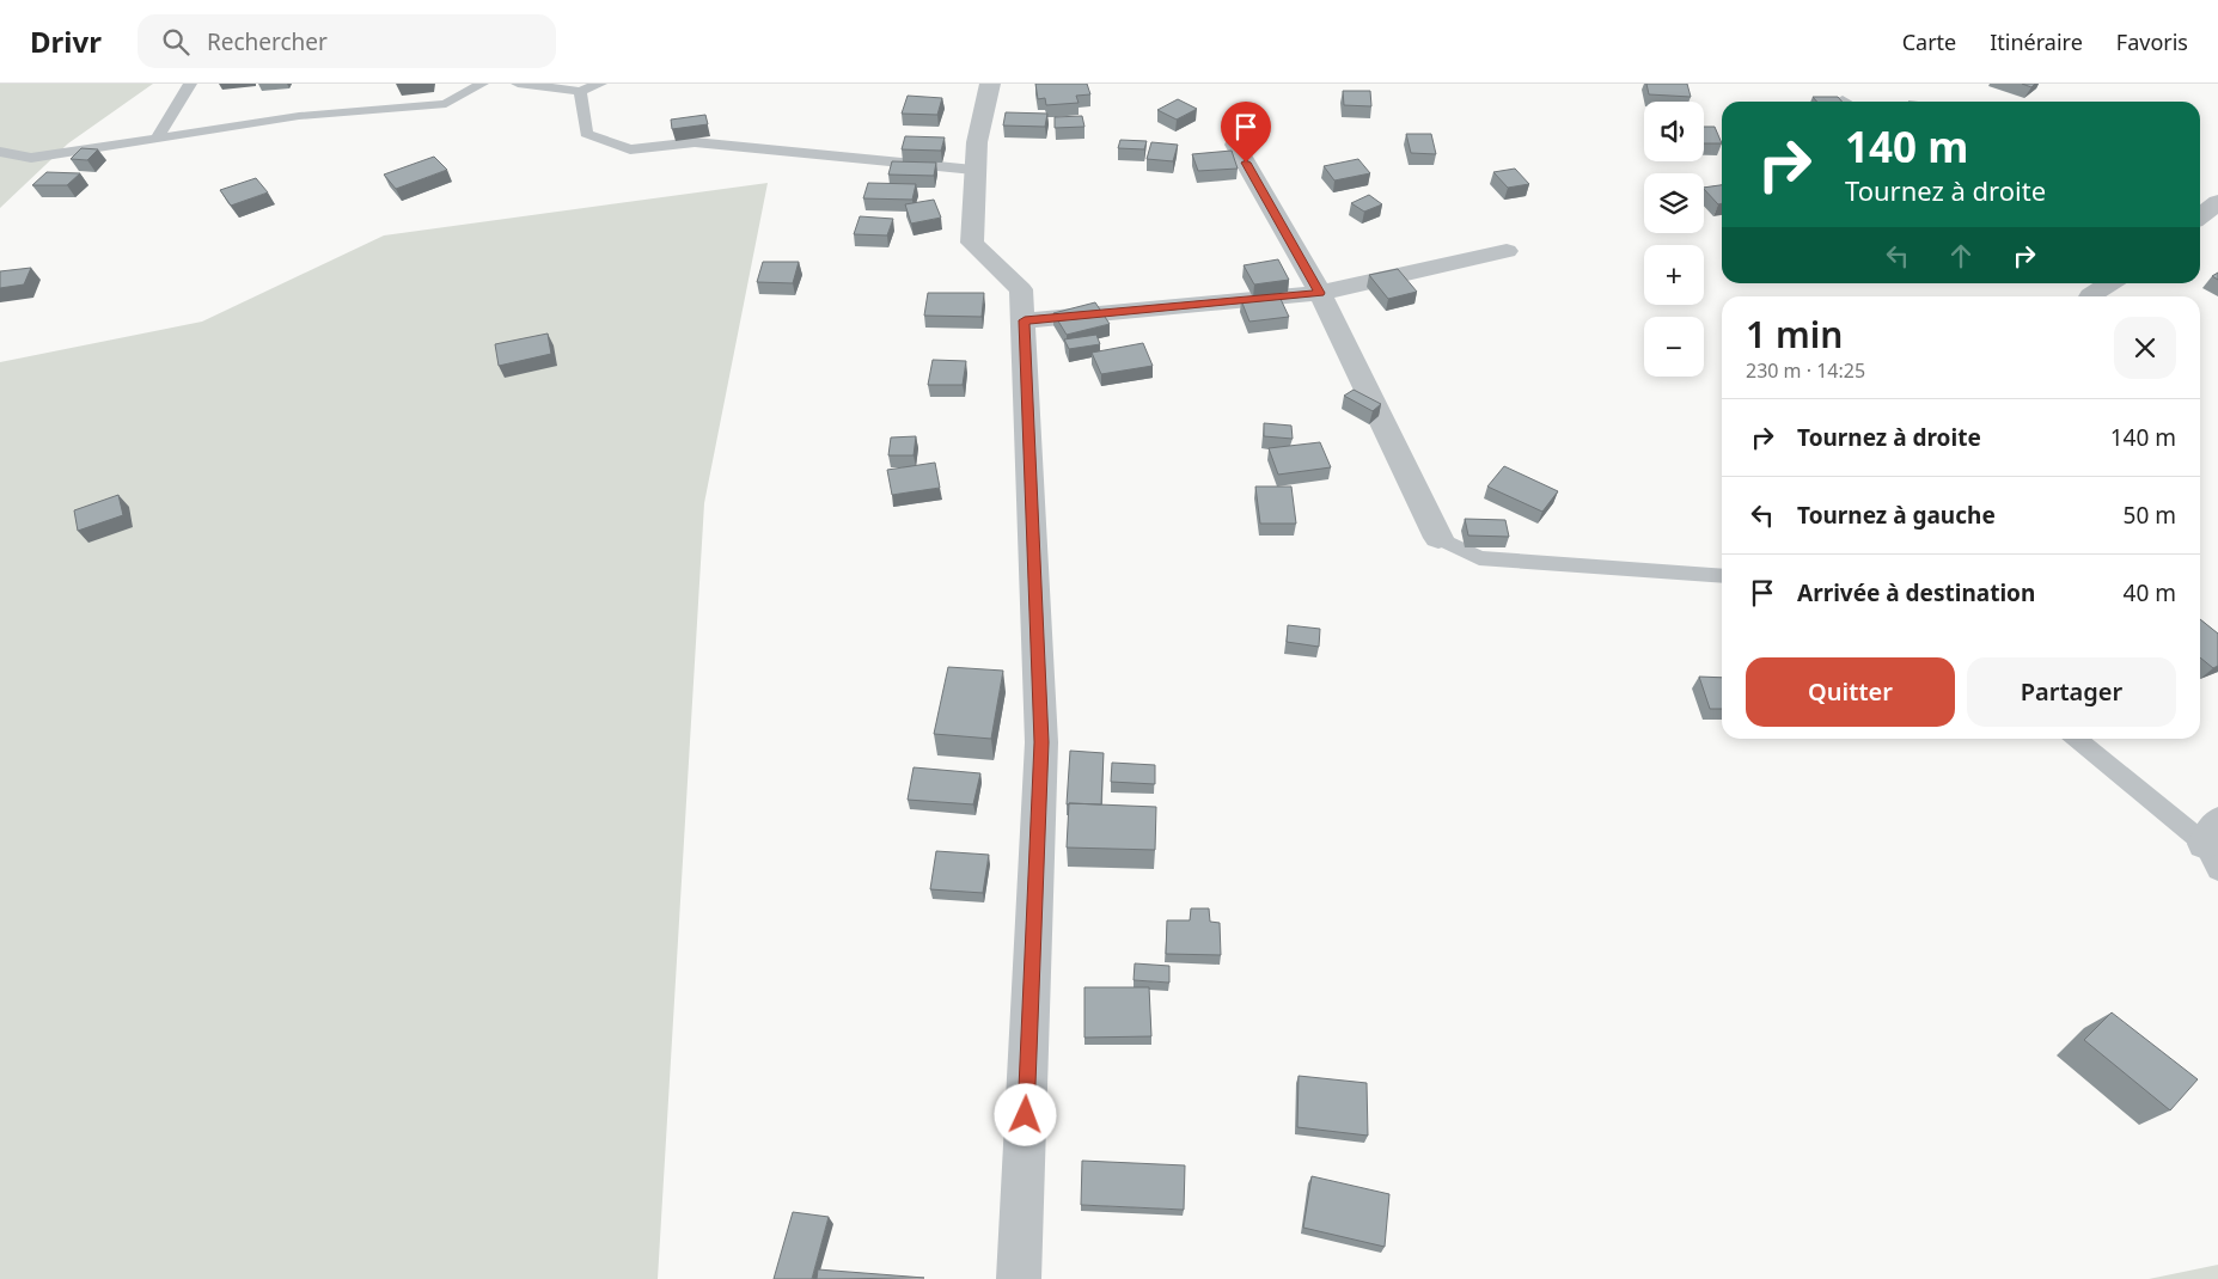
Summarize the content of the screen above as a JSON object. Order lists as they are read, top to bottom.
{
  "page": {
    "header": "Drivr",
    "search": "Rechercher",
    "nav": ["Carte", "Itinéraire", "Favoris"],
    "map_buttons": ["+", "−"],
    "turn": ["140 m", "Tournez à droite"],
    "heading": ["1 min", "230 m · 14:25"],
    "list": [
      {
        "name": "Tournez à droite",
        "value": "140 m"
      },
      {
        "name": "Tournez à gauche",
        "value": "50 m"
      },
      {
        "name": "Arrivée à destination",
        "value": "40 m"
      }
    ],
    "buttons": ["Quitter", "Partager"]
  }
}
